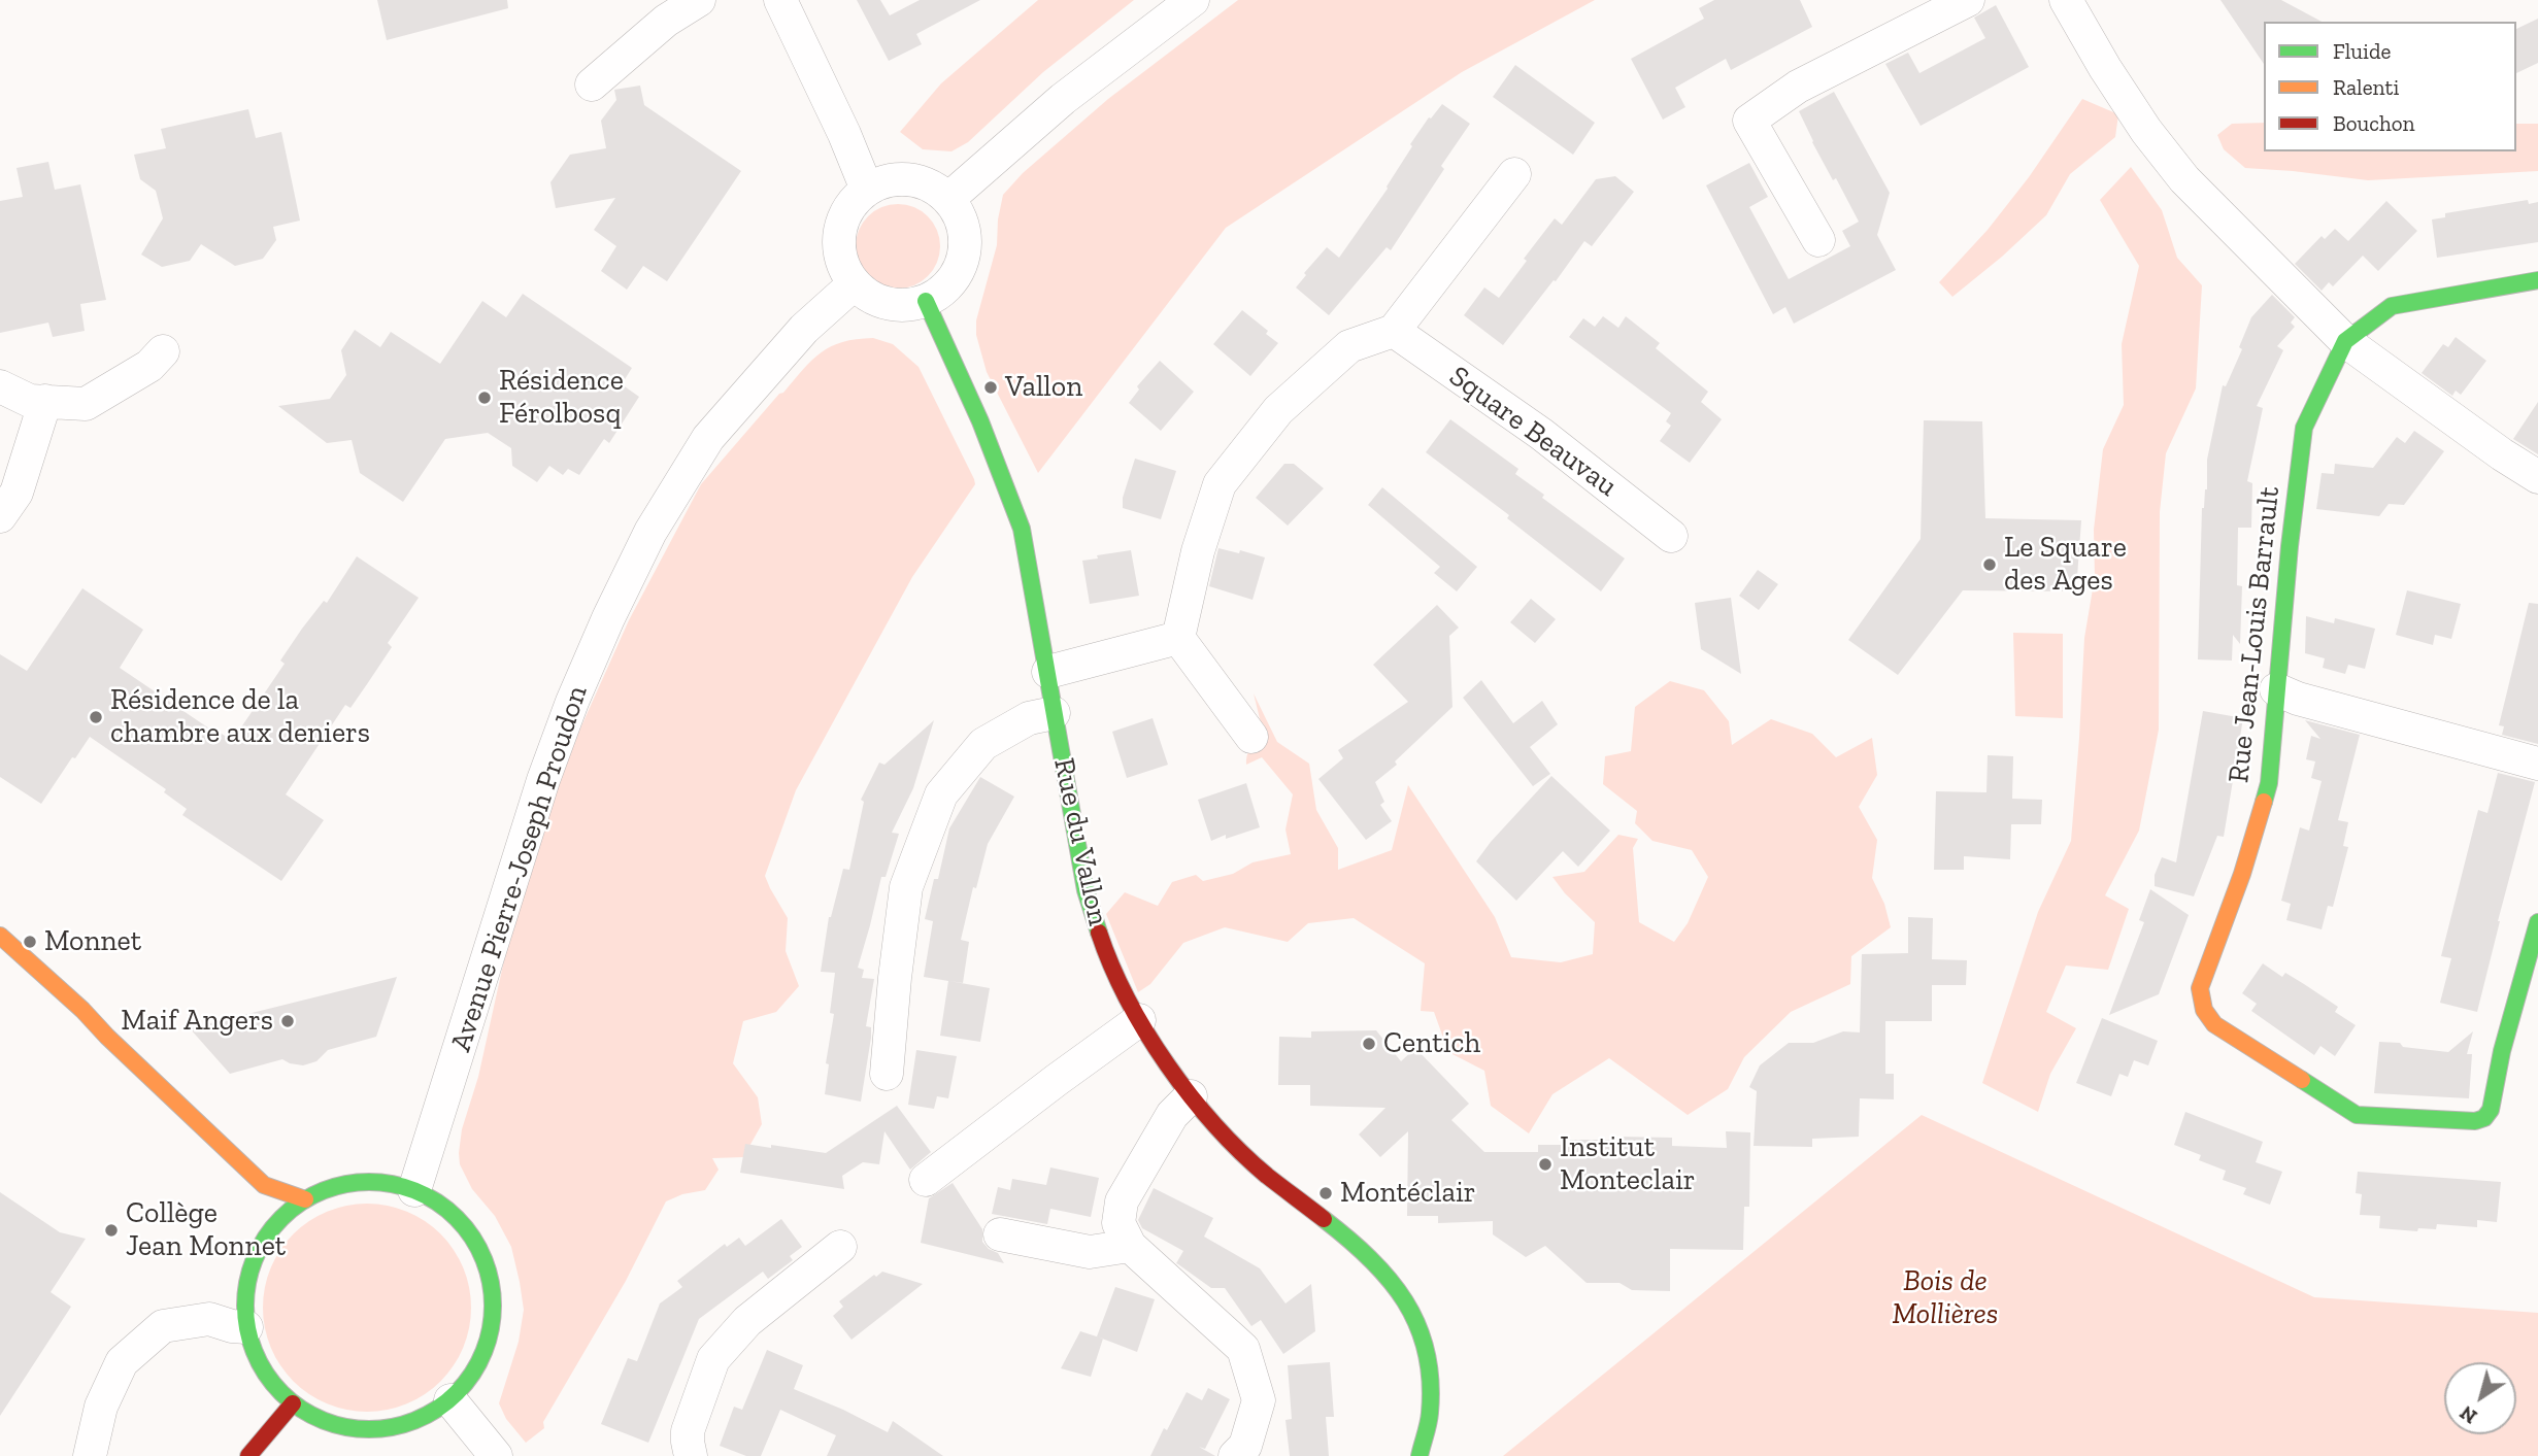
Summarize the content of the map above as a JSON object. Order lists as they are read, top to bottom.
{
  "streets": {
    "street": [
      "Square Beauvau",
      "Rue Jean-Louis Barrault",
      "Rue du Vallon",
      "Avenue Pierre-Joseph Proudon"
    ]
  },
  "crossings": [
    ["Rue du Vallon", "Avenue Pierre-Joseph Proudon"]
  ],
  "parks": ["Bois de Mollières"],
  "places": [
    "Vallon",
    "Résidence Férolbosq",
    "Le Square des Ages",
    "Résidence de la chambre aux deniers",
    "Monnet",
    "Maif Angers",
    "Centich",
    "Institut Monteclair",
    "Montéclair",
    "Collège Jean Monnet"
  ],
  "legend": ["Fluide", "Ralenti", "Bouchon"],
  "north": "bottom left"
}
